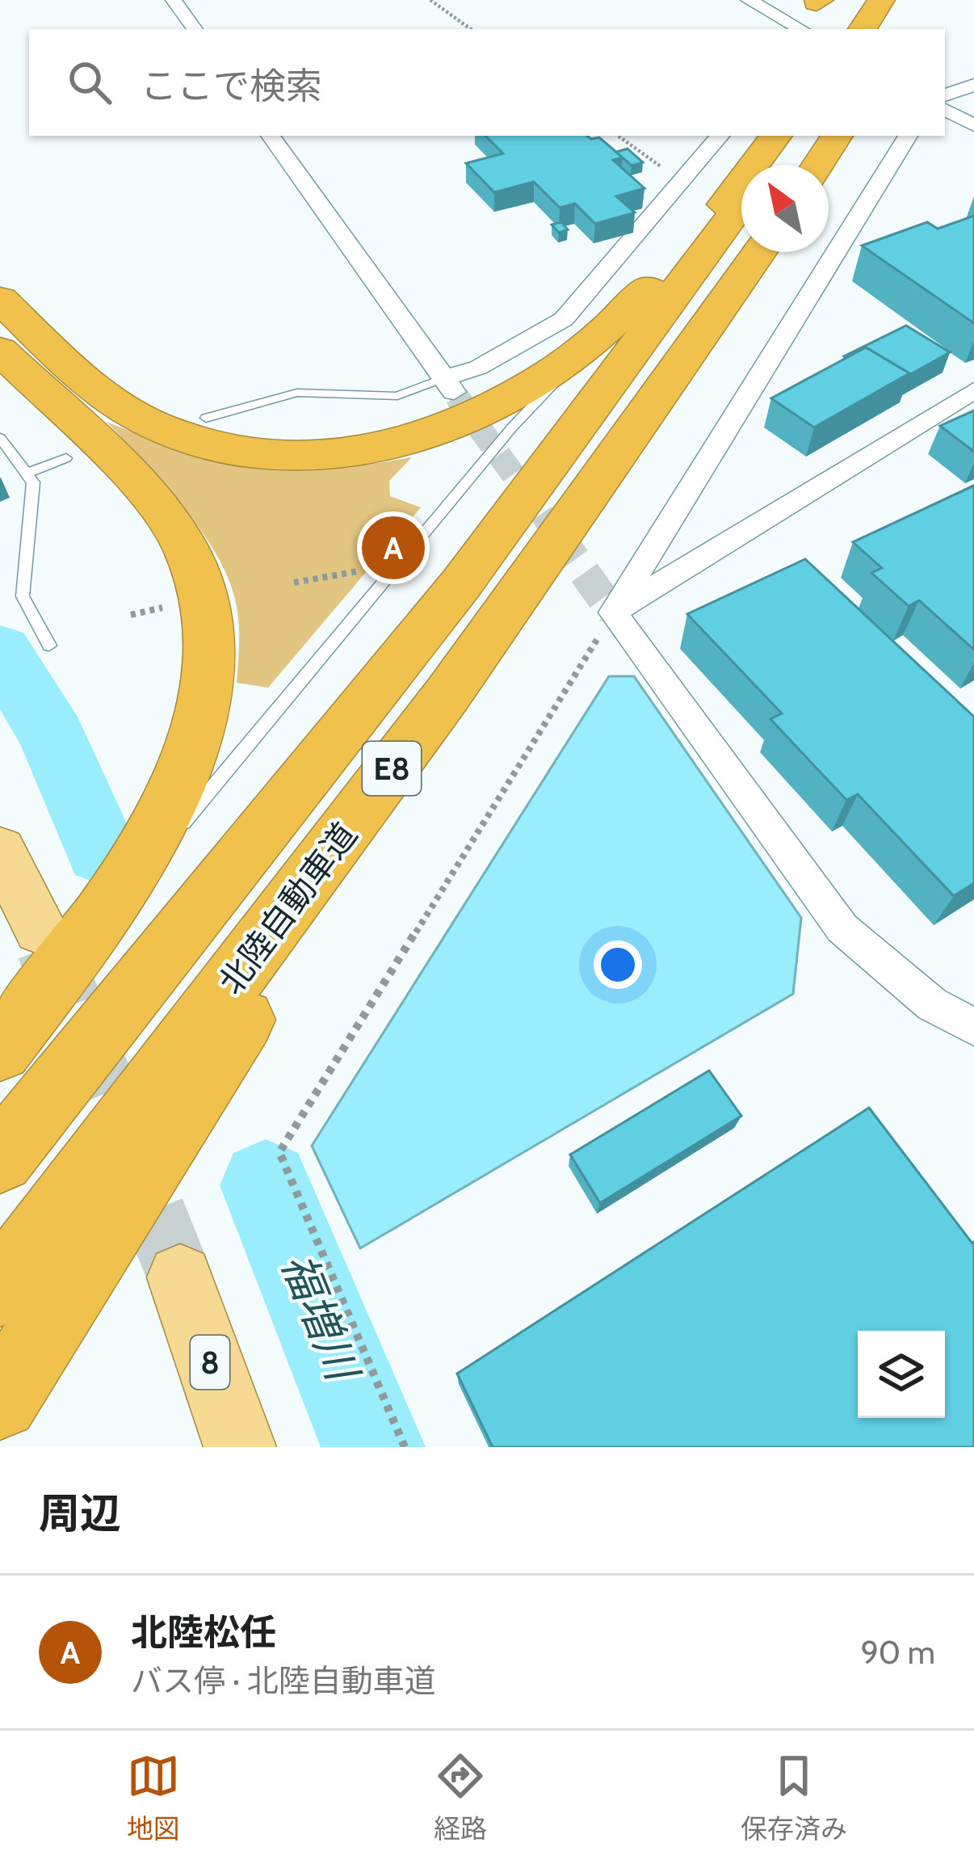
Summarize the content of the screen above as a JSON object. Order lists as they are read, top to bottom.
{
  "streets": {
    "highway": ["E8", "北陸自動車道"],
    "main road": ["8"]
  },
  "water": ["福増川"],
  "north": "top left",
  "page": {
    "search": "ここで検索",
    "pins": "A",
    "heading": "周辺",
    "list": [
      {
        "mark": "A",
        "name": "北陸松任",
        "note": "バス停 · 北陸自動車道",
        "value": "90 m"
      }
    ],
    "nav": ["地図", "経路", "保存済み"]
  }
}
